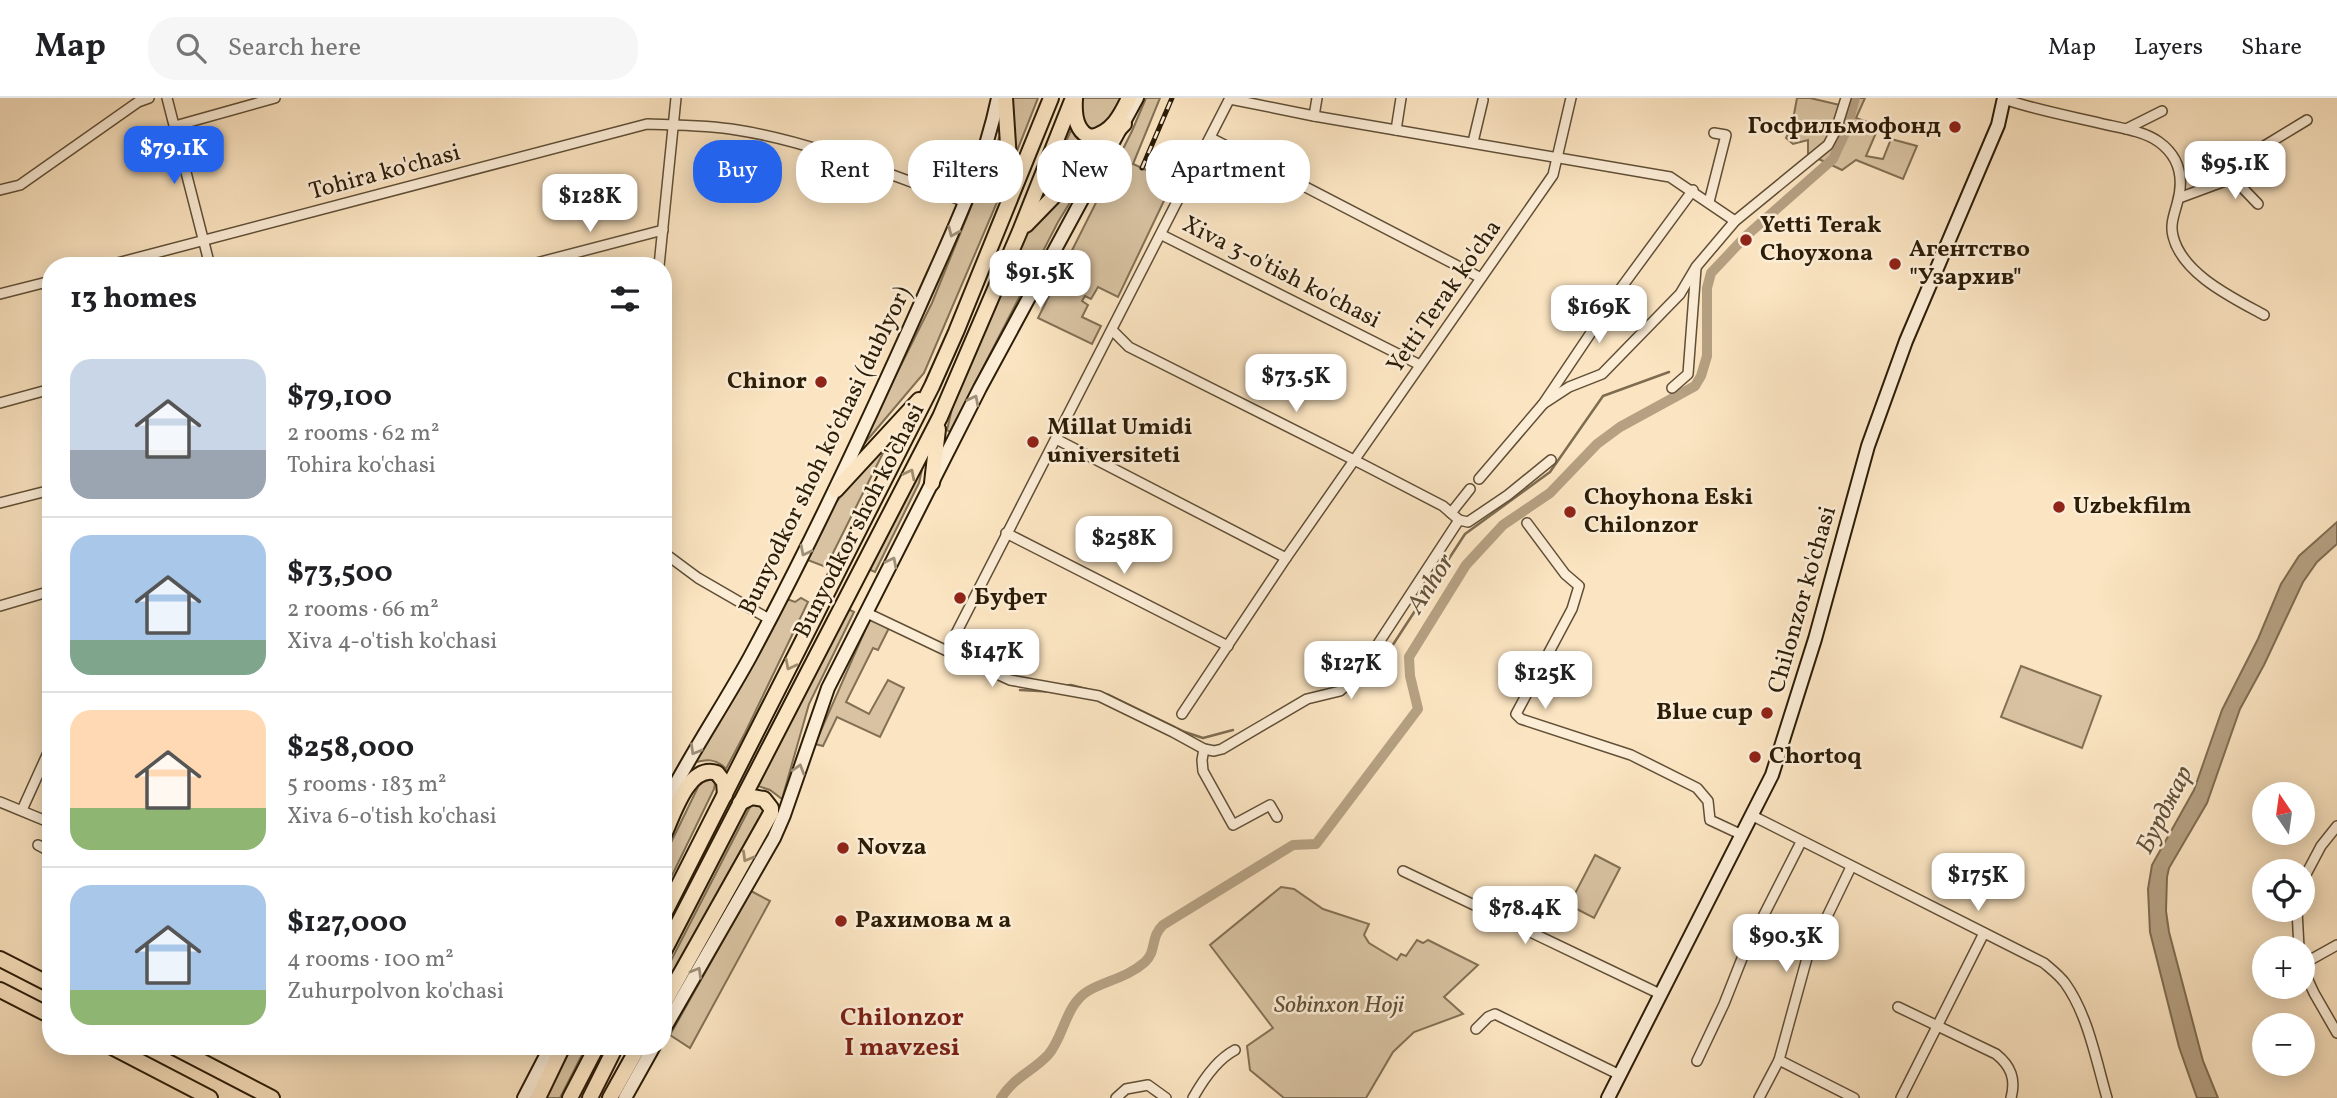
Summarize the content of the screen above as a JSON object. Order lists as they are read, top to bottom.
{
  "streets": {
    "main road": ["Bunyodkor shoh ko'chasi"],
    "street": [
      "Tohira ko'chasi",
      "Xiva 3-o'tish ko'chasi",
      "Yetti Terak ko'cha",
      "Bunyodkor shoh koʻchasi (dublyor)",
      "Chilonzor ko'chasi"
    ]
  },
  "crossings": [
    ["Xiva 3-o'tish ko'chasi", "Yetti Terak ko'cha"]
  ],
  "districts": ["Chilonzor I mavzesi"],
  "water": ["Anhor", "Бурджар"],
  "parks": ["Sobinxon Hoji"],
  "places": [
    "Госфильмофонд",
    "Yetti Terak Choyxona",
    "Агентство \"Узархив\"",
    "Chinor",
    "Millat Umidi universiteti",
    "Uzbekfilm",
    "Choyhona Eski Chilonzor",
    "Буфет",
    "Blue cup",
    "Chortoq",
    "Novza",
    "Рахимова м а"
  ],
  "north": "top",
  "page": {
    "header": "Map",
    "search": "Search here",
    "nav": ["Map", "Layers", "Share"],
    "price": [
      "$79.1K",
      "$95.1K",
      "$128K",
      "$91.5K",
      "$169K",
      "$73.5K",
      "$258K",
      "$147K",
      "$127K",
      "$125K",
      "$175K",
      "$78.4K",
      "$90.3K"
    ],
    "chip": [
      "Buy",
      "Rent",
      "Filters",
      "New",
      "Apartment"
    ],
    "heading": "13 homes",
    "list": [
      {
        "name": "$79,100",
        "note": "2 rooms · 62 m² · Tohira ko'chasi"
      },
      {
        "name": "$73,500",
        "note": "2 rooms · 66 m² · Xiva 4-o'tish ko'chasi"
      },
      {
        "name": "$258,000",
        "note": "5 rooms · 183 m² · Xiva 6-o'tish ko'chasi"
      },
      {
        "name": "$127,000",
        "note": "4 rooms · 100 m² · Zuhurpolvon ko'chasi"
      }
    ],
    "map_buttons": ["+", "−"]
  }
}
